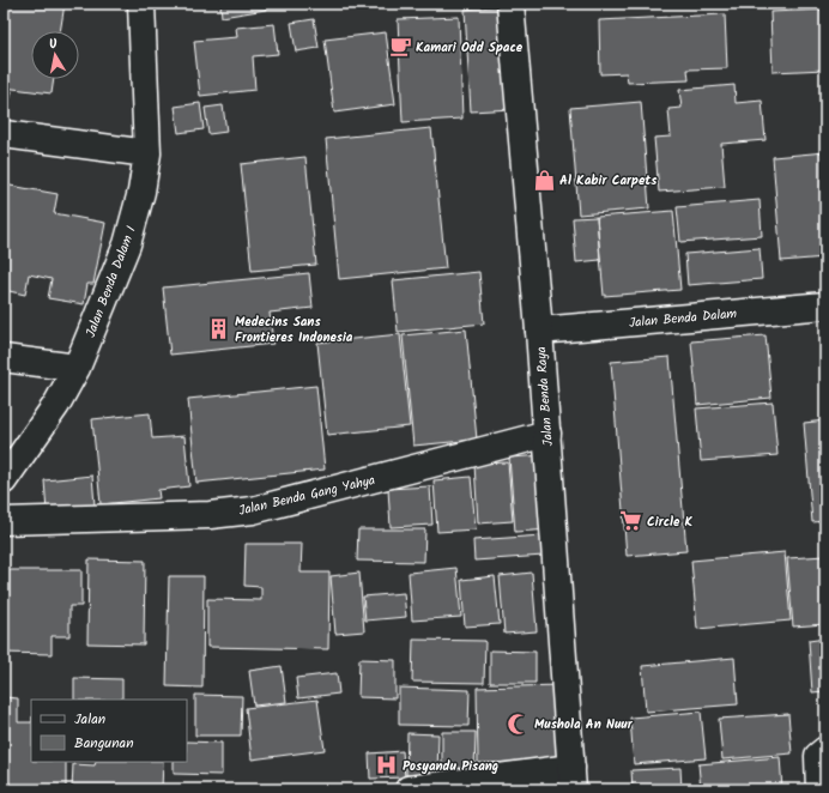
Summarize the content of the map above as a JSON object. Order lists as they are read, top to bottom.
{
  "streets": {
    "street": [
      "Jalan Benda Dalam I",
      "Jalan Benda Dalam",
      "Jalan Benda Raya",
      "Jalan Benda Gang Yahya"
    ]
  },
  "crossings": [
    ["Jalan Benda Dalam", "Jalan Benda Raya"],
    ["Jalan Benda Raya", "Jalan Benda Gang Yahya"]
  ],
  "places": {
    "cafe": ["Kamari Odd Space"],
    "shop": ["Al Kabir Carpets"],
    "building": ["Medecins Sans Frontieres Indonesia"],
    "supermarket": ["Circle K"],
    "mosque": ["Mushola An Nuur"],
    "hospital": ["Posyandu Pisang"]
  },
  "legend": ["Jalan", "Bangunan"],
  "north": "top"
}
